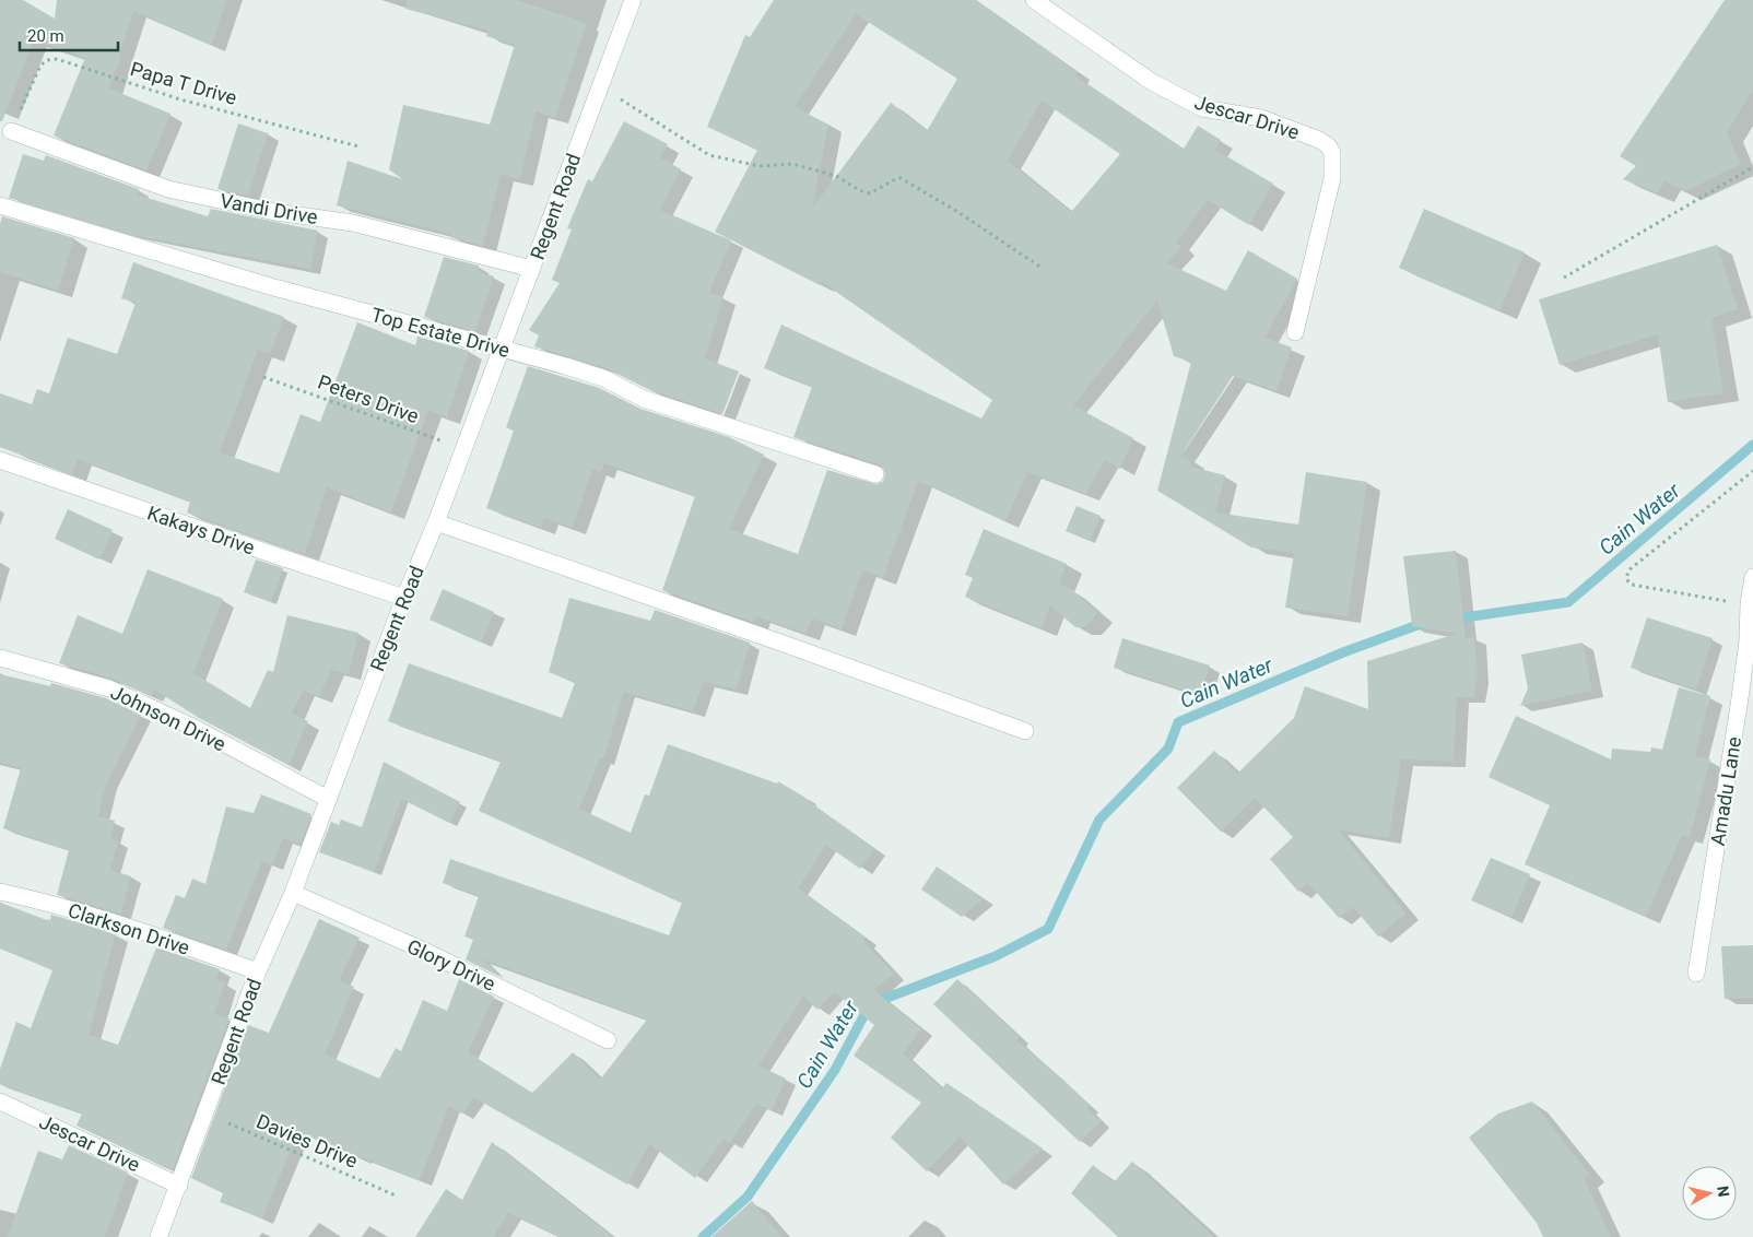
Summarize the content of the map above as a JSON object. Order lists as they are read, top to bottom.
{
  "streets": {
    "street": [
      "Jescar Drive",
      "Regent Road",
      "Vandi Drive",
      "Top Estate Drive",
      "Kakays Drive",
      "Johnson Drive",
      "Amadu Lane",
      "Clarkson Drive",
      "Glory Drive"
    ],
    "path": ["Papa T Drive", "Peters Drive", "Davies Drive"]
  },
  "crossings": [
    ["Papa T Drive", "Vandi Drive"],
    ["Jescar Drive", "Regent Road"],
    ["Regent Road", "Vandi Drive"],
    ["Regent Road", "Top Estate Drive"],
    ["Regent Road", "Peters Drive"],
    ["Regent Road", "Kakays Drive"],
    ["Regent Road", "Johnson Drive"],
    ["Regent Road", "Clarkson Drive"],
    ["Regent Road", "Glory Drive"],
    ["Regent Road", "Davies Drive"]
  ],
  "water": ["Cain Water"],
  "scale_bar": "20 m",
  "north": "right"
}
